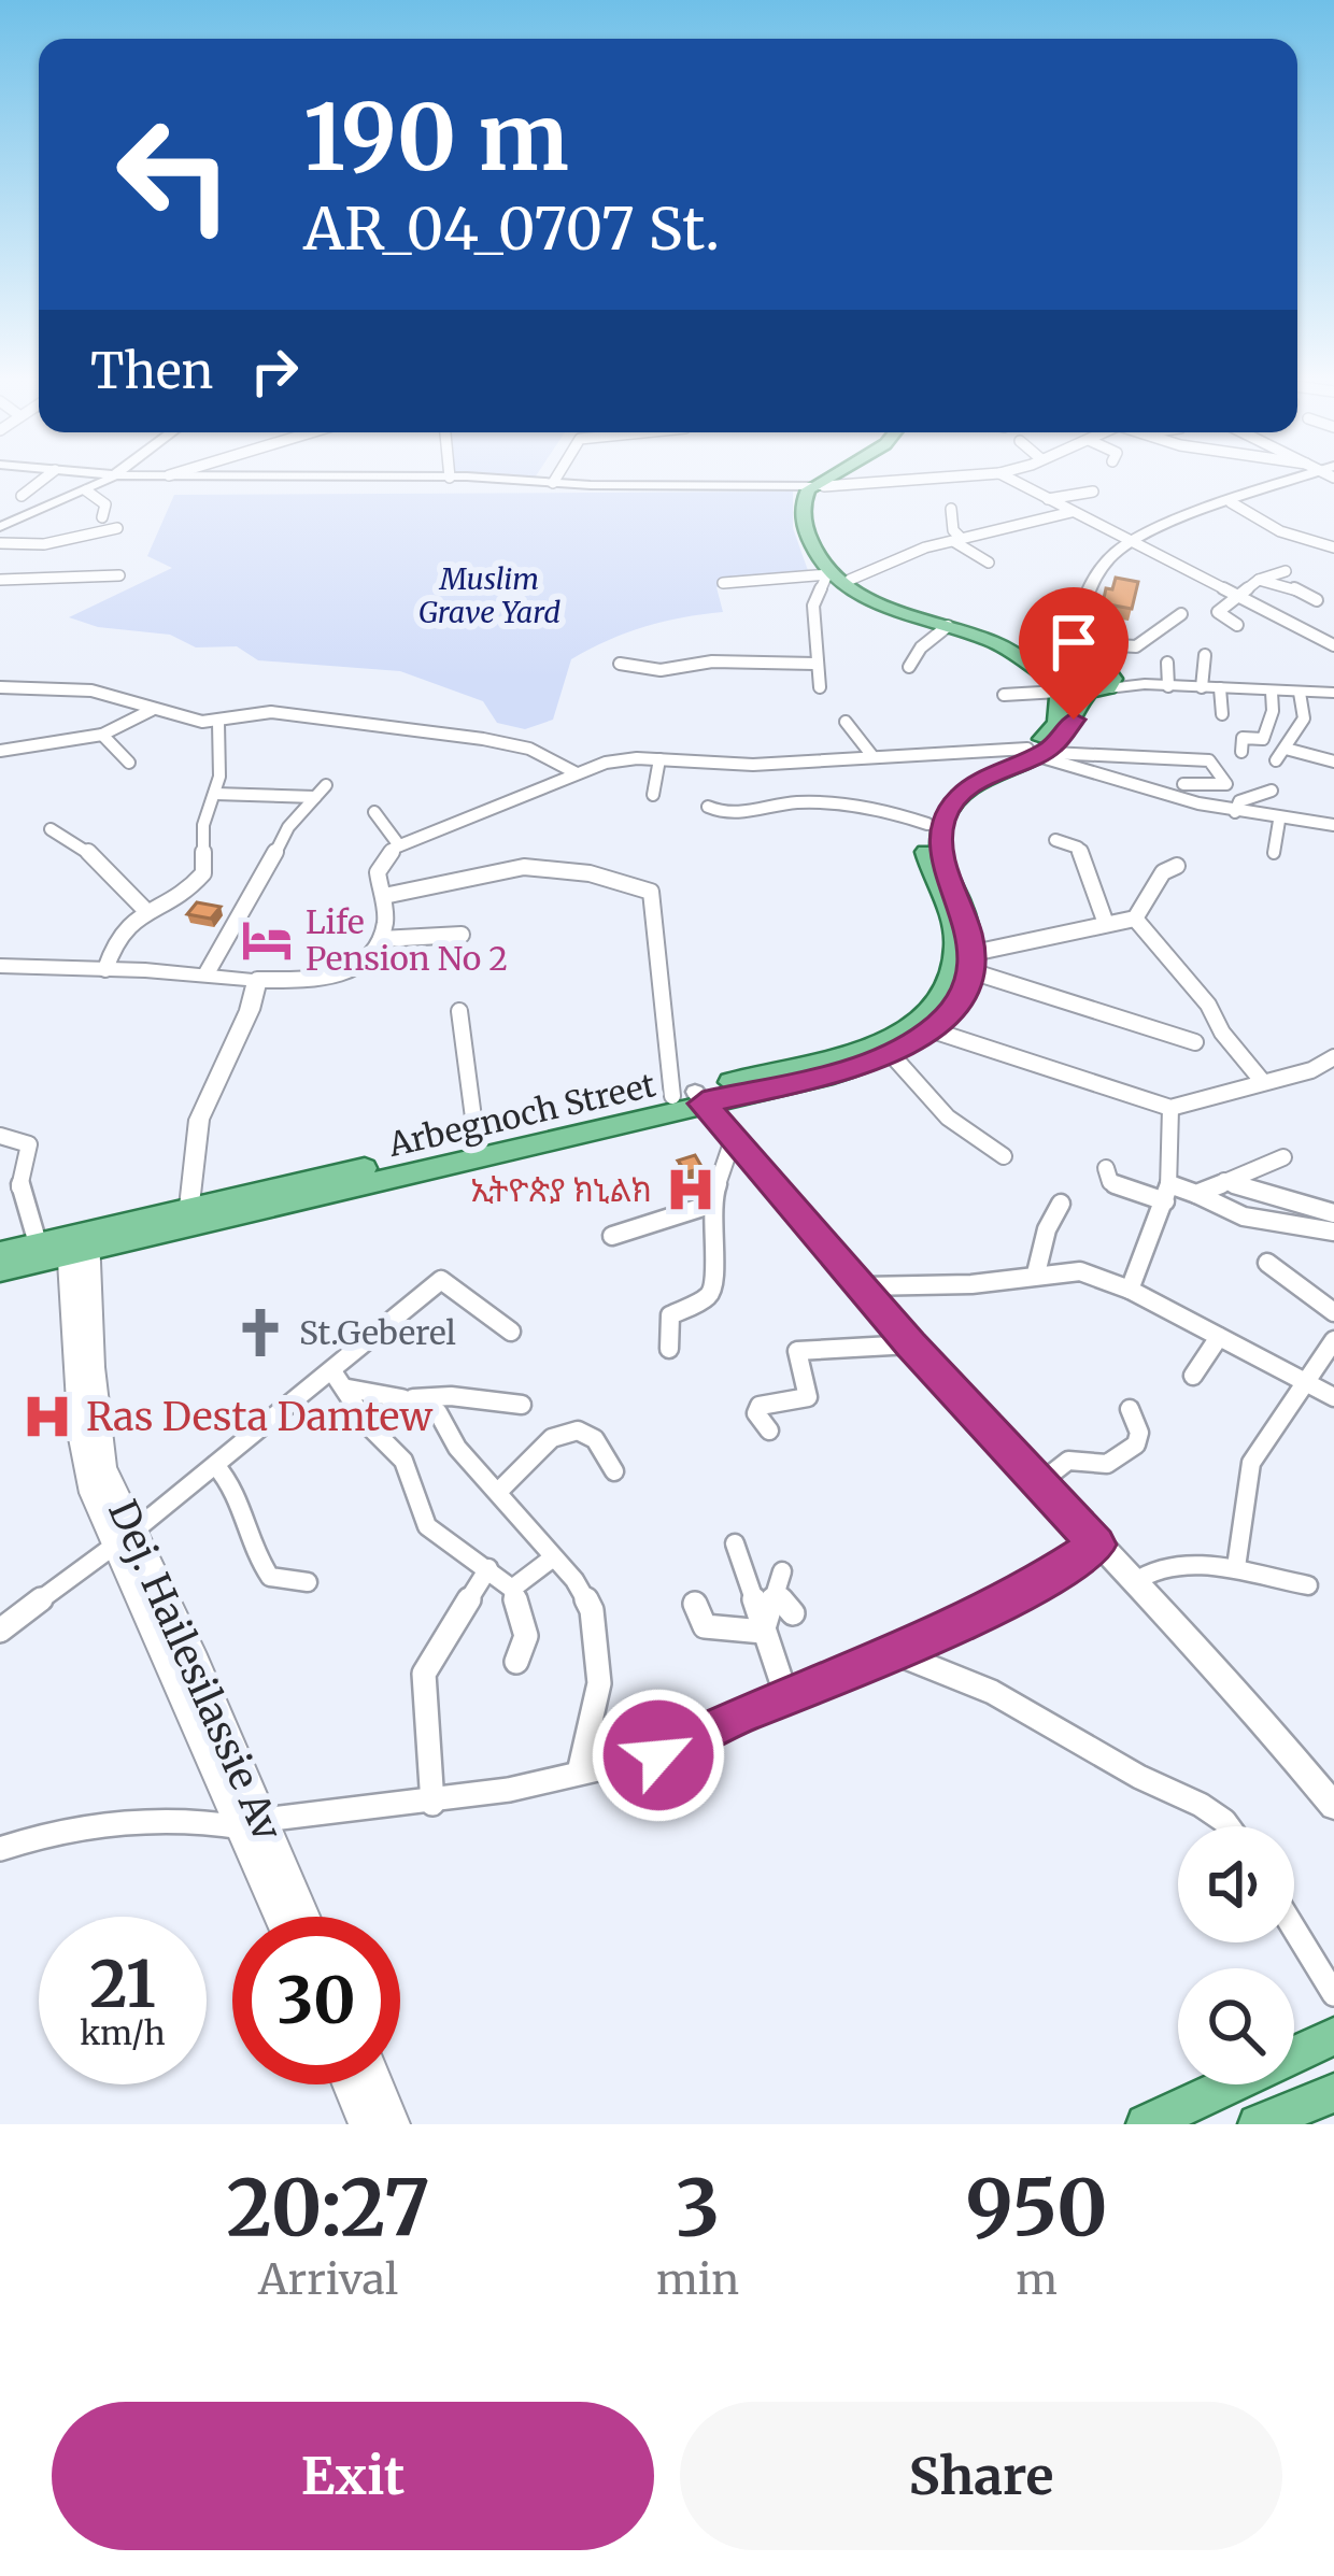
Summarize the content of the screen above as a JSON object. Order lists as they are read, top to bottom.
{
  "streets": {
    "main road": ["Arbegnoch Street", "Dej. Hailesilassie Av"]
  },
  "crossings": [
    ["Arbegnoch Street", "Dej. Hailesilassie Av"]
  ],
  "parks": ["Muslim Grave Yard"],
  "places": {
    "hotel": ["Life Pension No 2"],
    "hospital": ["ኢትዮጵያ ክኒልክ", "Ras Desta Damtew"],
    "church": ["St.Geberel"]
  },
  "page": {
    "turn": ["190 m", "AR_04_0707 St."],
    "then": "Then",
    "speed": "21 km/h",
    "limit": "30",
    "eta": [
      "20:27",
      "Arrival",
      "3",
      "min",
      "950",
      "m"
    ],
    "buttons": ["Exit", "Share"]
  }
}
